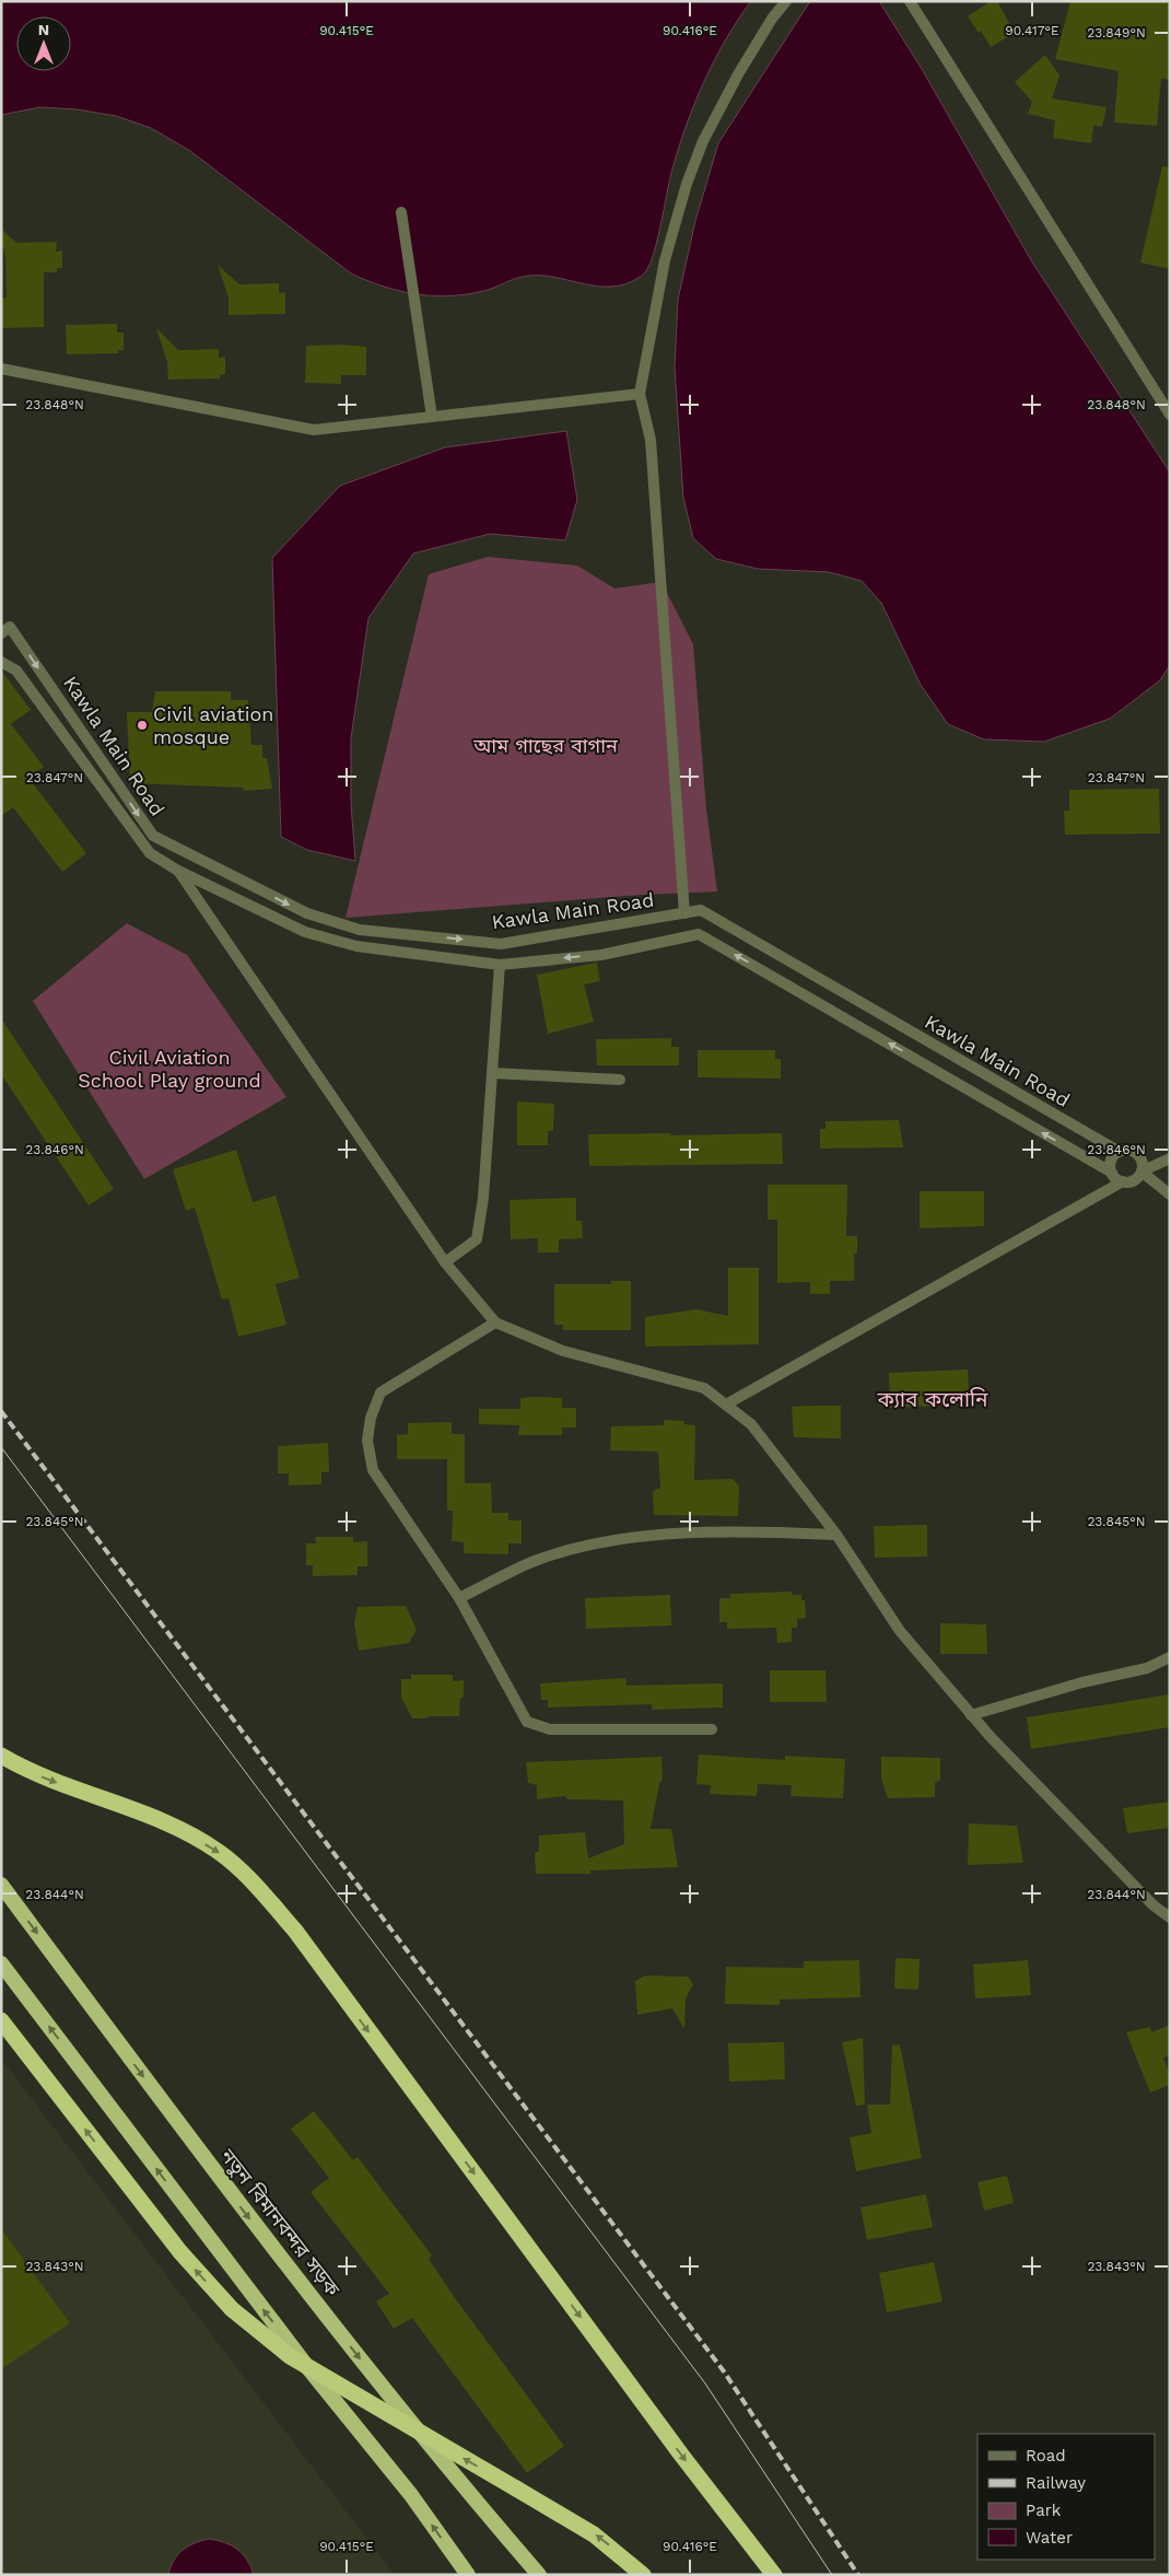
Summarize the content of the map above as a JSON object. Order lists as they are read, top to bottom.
{
  "streets": {
    "highway": ["নতুন বিমানবন্দর সড়ক"],
    "street": ["Kawla Main Road"]
  },
  "districts": ["ক্যাব কলোনি"],
  "parks": ["আম গাছের বাগান", "Civil Aviation School Play ground"],
  "places": ["Civil aviation mosque"],
  "legend": [
    "Road",
    "Railway",
    "Park",
    "Water"
  ],
  "north": "top",
  "coordinates": [
    "90.415°E",
    "90.416°E",
    "90.417°E",
    "23.849°N",
    "23.848°N",
    "23.847°N",
    "23.846°N",
    "23.845°N",
    "23.844°N",
    "23.843°N"
  ]
}
